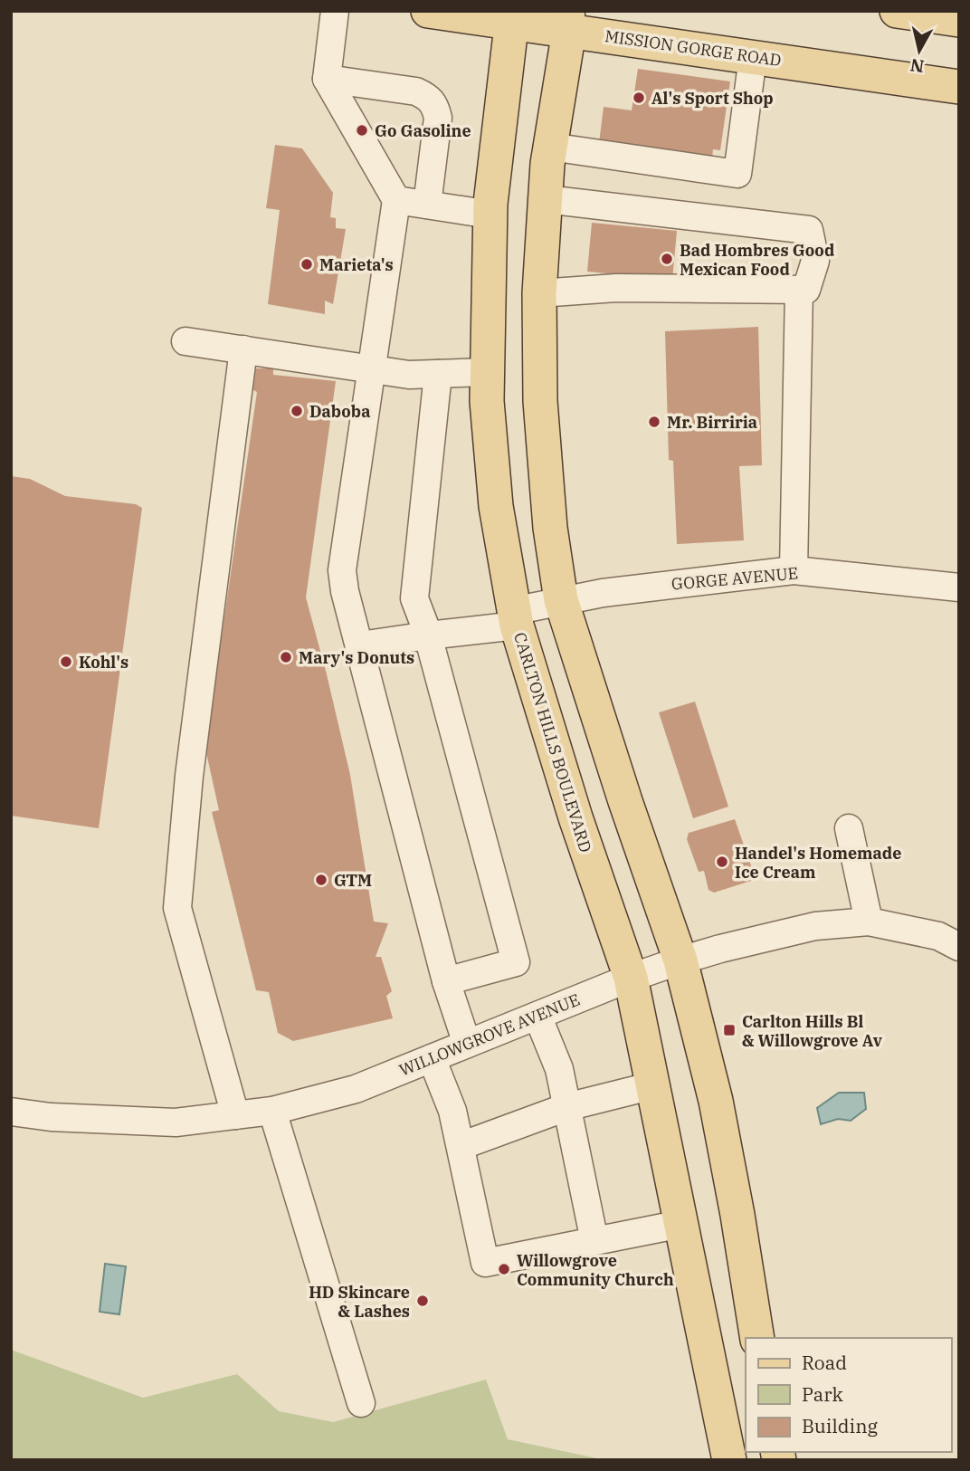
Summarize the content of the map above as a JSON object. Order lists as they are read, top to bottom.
{
  "streets": {
    "main road": ["MISSION GORGE ROAD", "CARLTON HILLS BOULEVARD"],
    "street": ["GORGE AVENUE", "WILLOWGROVE AVENUE"]
  },
  "crossings": [
    ["MISSION GORGE ROAD", "CARLTON HILLS BOULEVARD"],
    ["GORGE AVENUE", "CARLTON HILLS BOULEVARD"],
    ["CARLTON HILLS BOULEVARD", "WILLOWGROVE AVENUE"]
  ],
  "places": {
    "other": [
      "Al's Sport Shop",
      "Go Gasoline",
      "Bad Hombres Good Mexican Food",
      "Marieta's",
      "Daboba",
      "Mr. Birriria",
      "Mary's Donuts",
      "Kohl's",
      "Handel's Homemade Ice Cream",
      "GTM",
      "Willowgrove Community Church",
      "HD Skincare & Lashes"
    ],
    "transit": ["Carlton Hills Bl & Willowgrove Av"]
  },
  "legend": ["Road", "Park", "Building"],
  "north": "bottom"
}
